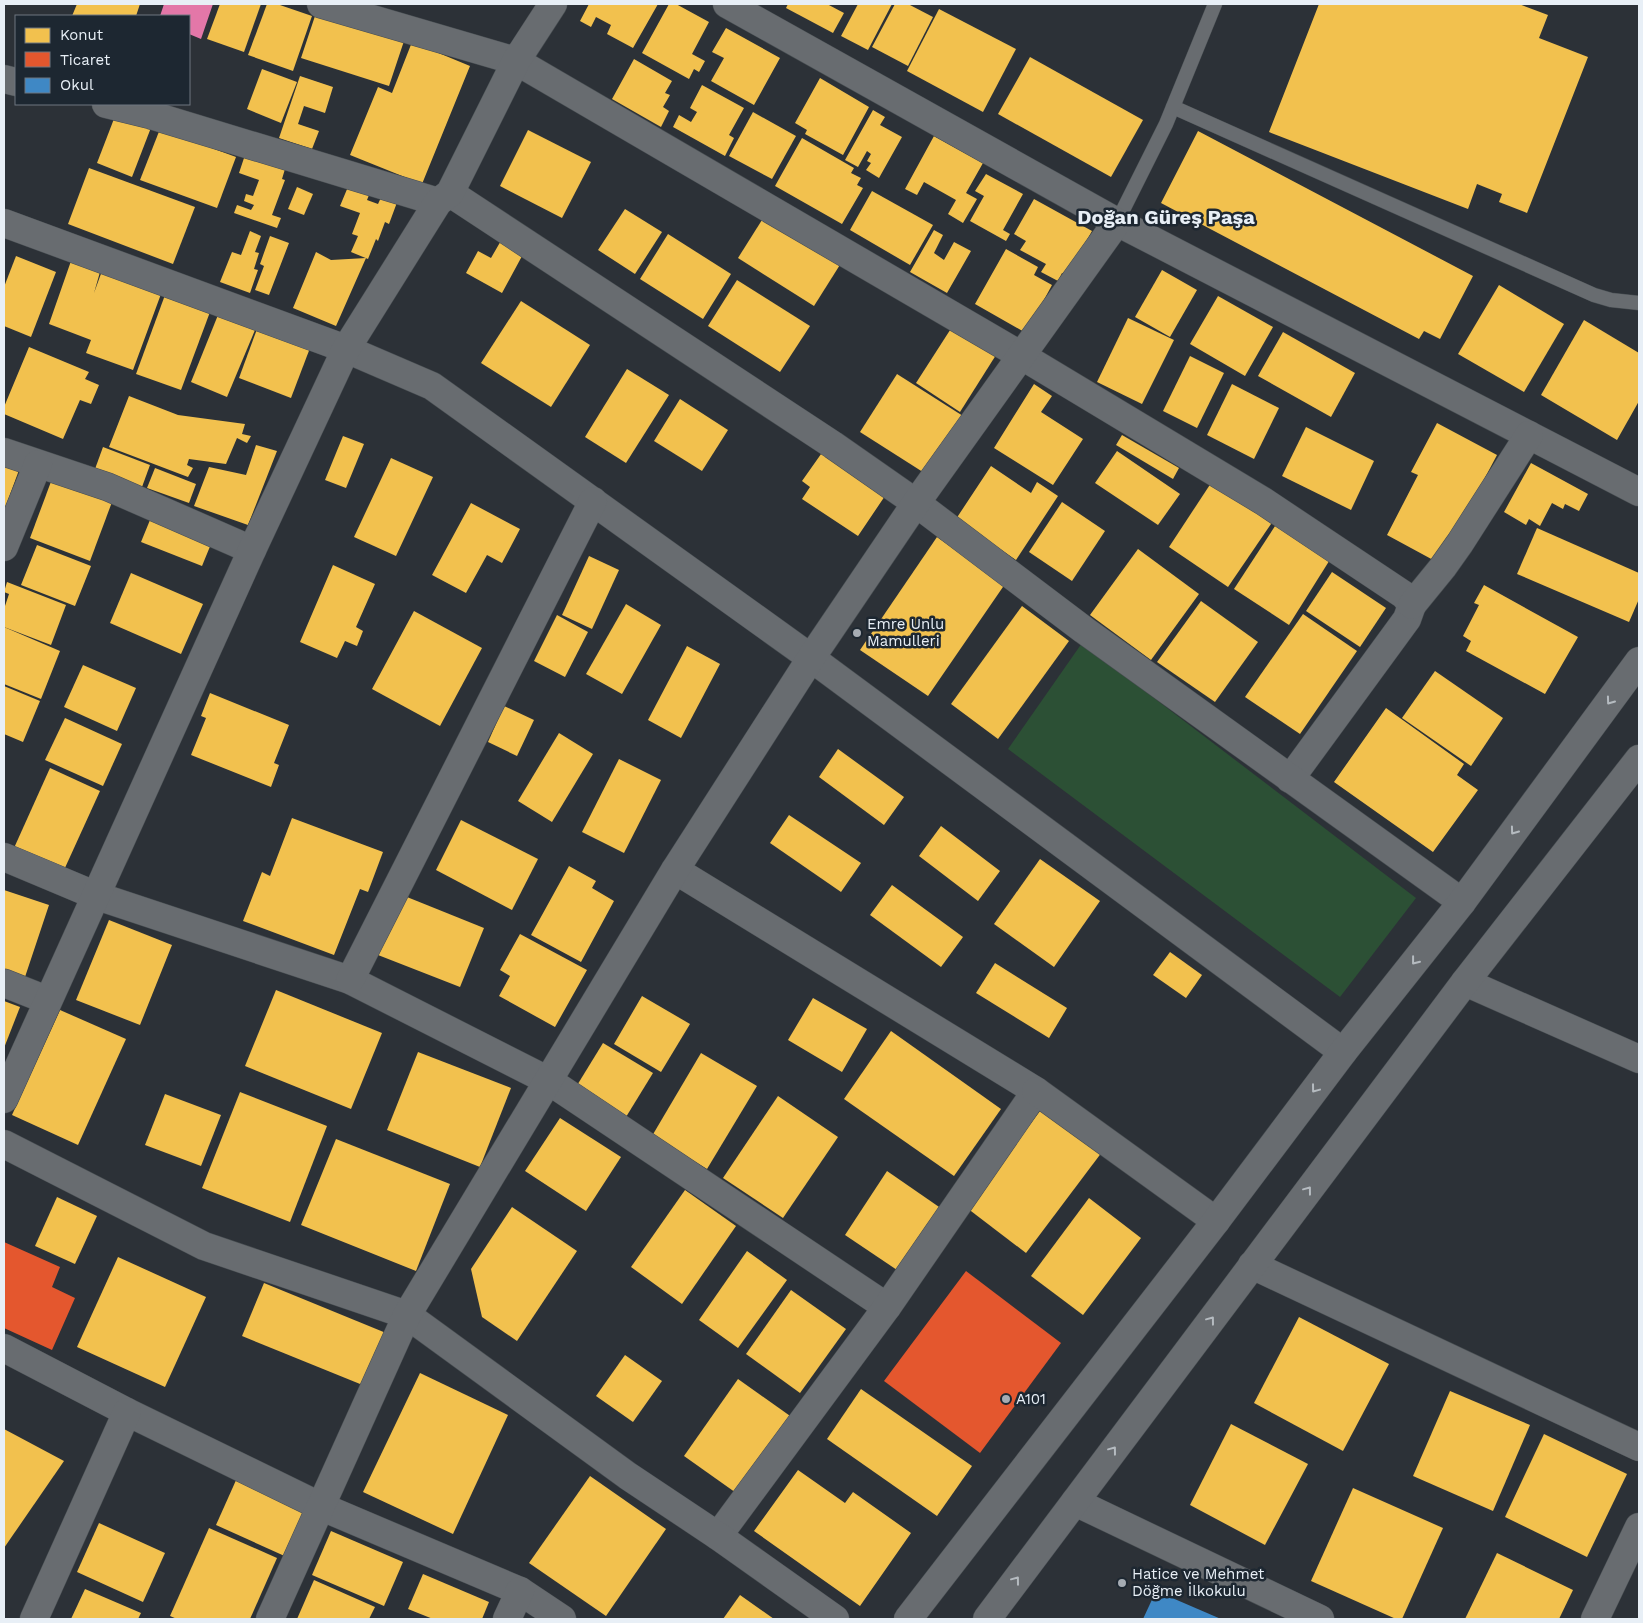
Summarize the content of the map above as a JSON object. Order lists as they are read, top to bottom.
{
  "districts": ["Doğan Güreş Paşa"],
  "places": ["Emre Unlu Mamulleri", "A101", "Hatice ve Mehmet Döğme İlkokulu"],
  "legend": ["Konut", "Ticaret", "Okul"]
}
